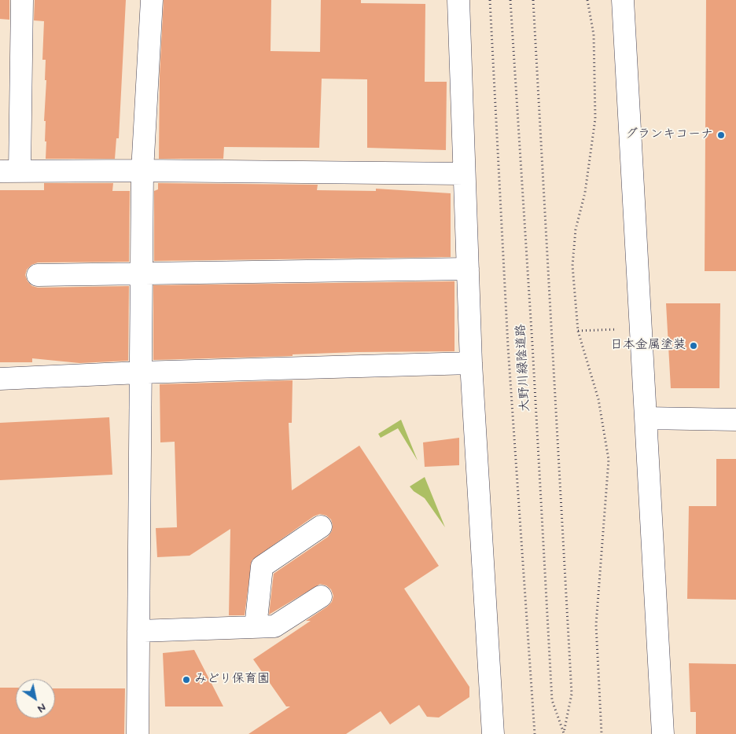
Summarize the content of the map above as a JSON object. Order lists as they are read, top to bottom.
{
  "streets": {
    "path": ["大野川緑陰道路"]
  },
  "places": ["グランキコーナ", "日本金属塗装", "みどり保育園"],
  "north": "bottom right"
}
